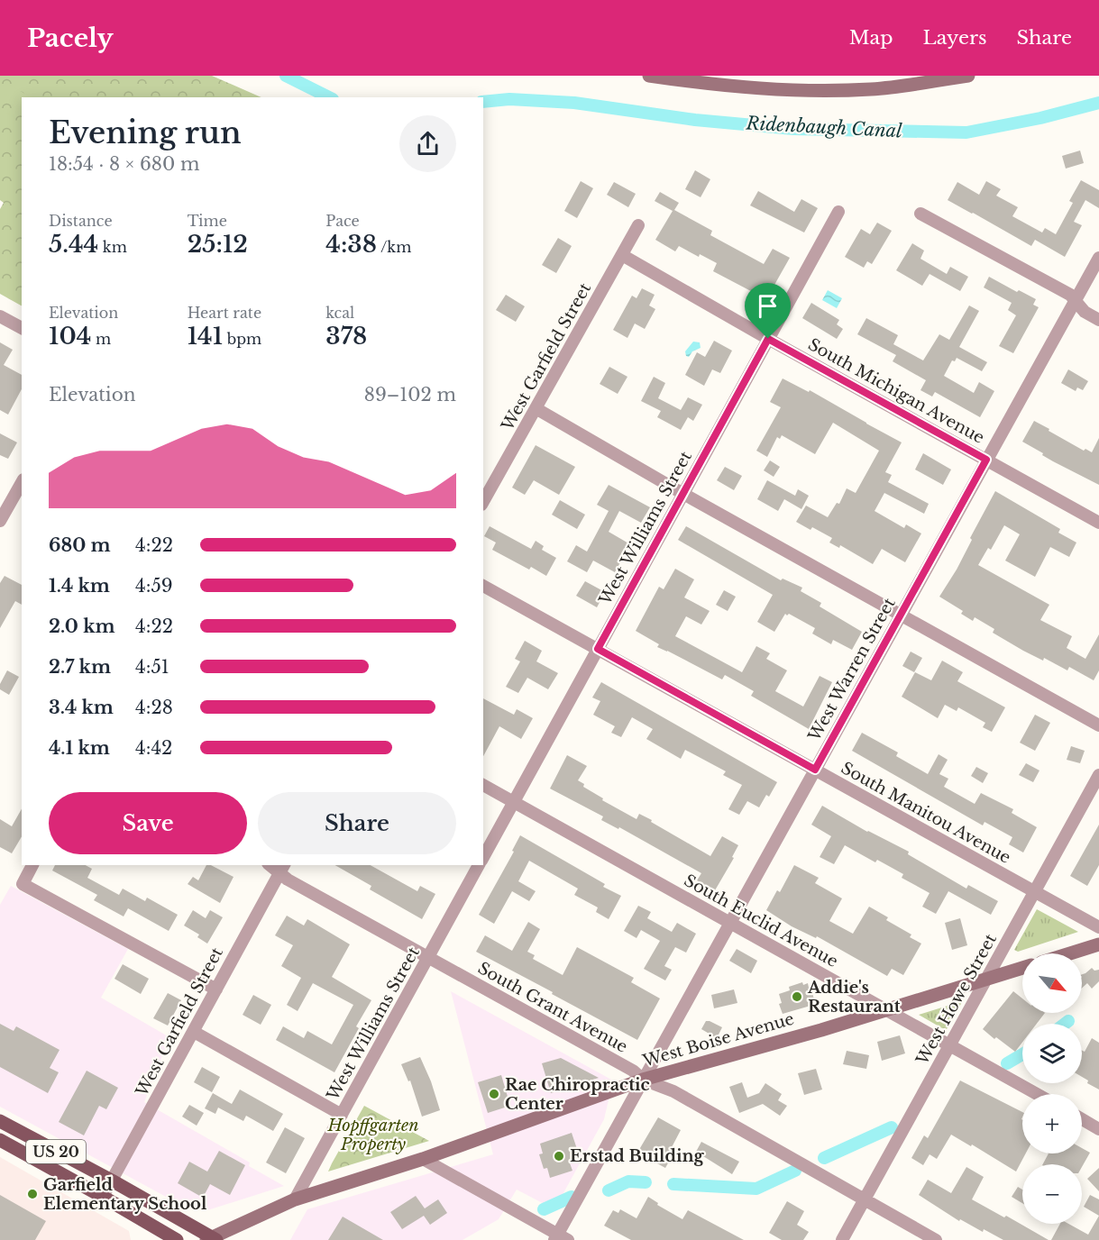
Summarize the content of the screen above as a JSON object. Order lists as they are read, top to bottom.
{
  "streets": {
    "main road": ["US 20"],
    "street": [
      "West Garfield Street",
      "South Michigan Avenue",
      "West Williams Street",
      "West Warren Street",
      "South Manitou Avenue",
      "South Euclid Avenue",
      "West Howe Street",
      "South Grant Avenue",
      "West Boise Avenue"
    ]
  },
  "crossings": [
    ["West Garfield Street", "South Michigan Avenue"],
    ["West Garfield Street", "South Grant Avenue"],
    ["West Garfield Street", "US 20"],
    ["South Michigan Avenue", "West Williams Street"],
    ["South Michigan Avenue", "West Warren Street"],
    ["West Williams Street", "South Manitou Avenue"],
    ["West Williams Street", "South Euclid Avenue"],
    ["West Williams Street", "South Grant Avenue"],
    ["West Williams Street", "West Boise Avenue"],
    ["West Warren Street", "South Manitou Avenue"],
    ["West Warren Street", "South Euclid Avenue"],
    ["West Warren Street", "South Grant Avenue"],
    ["West Warren Street", "West Boise Avenue"],
    ["South Manitou Avenue", "West Howe Street"],
    ["South Euclid Avenue", "West Howe Street"],
    ["South Euclid Avenue", "West Boise Avenue"],
    ["West Howe Street", "South Grant Avenue"],
    ["West Howe Street", "West Boise Avenue"],
    ["South Grant Avenue", "West Boise Avenue"],
    ["West Boise Avenue", "US 20"]
  ],
  "water": ["Ridenbaugh Canal"],
  "parks": ["Hopffgarten Property"],
  "places": [
    "Addie's Restaurant",
    "Rae Chiropractic Center",
    "Erstad Building",
    "Garfield Elementary School"
  ],
  "north": "bottom right",
  "page": {
    "header": "Pacely",
    "nav": ["Map", "Layers", "Share"],
    "heading": ["Evening run", "18:54 · 8 × 680 m"],
    "stats": [
      ["Distance", "5.44 km"],
      ["Time", "25:12"],
      ["Pace", "4:38 /km"],
      ["Elevation", "104 m"],
      ["Heart rate", "141 bpm"],
      ["kcal", "378"]
    ],
    "chart": ["Elevation", "89–102 m"],
    "list": [
      {
        "name": "680 m",
        "note": "4:22"
      },
      {
        "name": "1.4 km",
        "note": "4:59"
      },
      {
        "name": "2.0 km",
        "note": "4:22"
      },
      {
        "name": "2.7 km",
        "note": "4:51"
      },
      {
        "name": "3.4 km",
        "note": "4:28"
      },
      {
        "name": "4.1 km",
        "note": "4:42"
      }
    ],
    "buttons": ["Save", "Share"],
    "map_buttons": ["+", "−"]
  }
}
